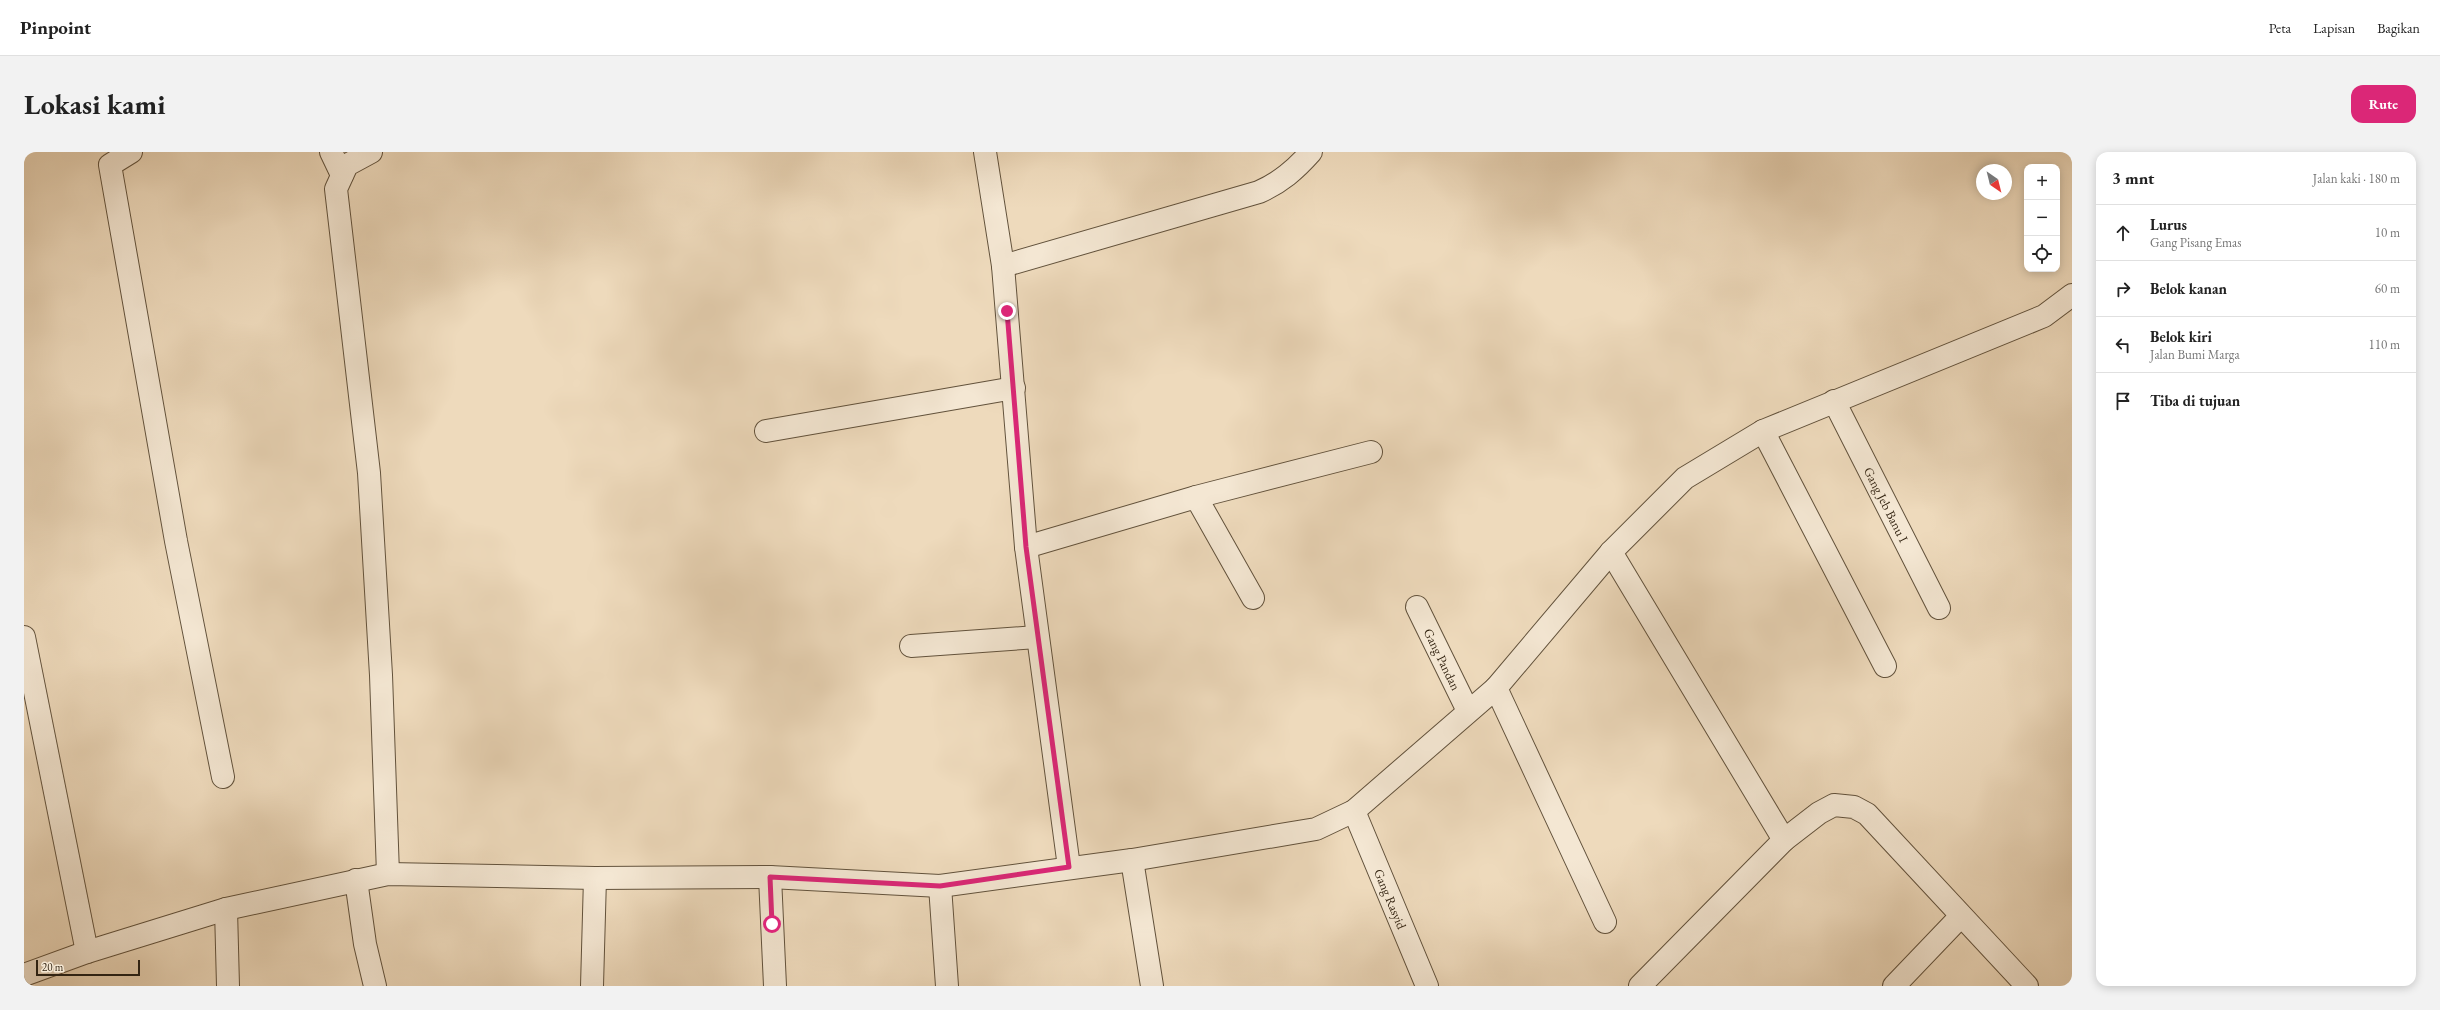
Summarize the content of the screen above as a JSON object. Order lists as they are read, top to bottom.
{
  "streets": {
    "street": ["Gang Jeb Banu I", "Gang Pandan", "Gang Rasyid"]
  },
  "scale_bar": "20 m",
  "north": "bottom right",
  "page": {
    "header": "Pinpoint",
    "nav": ["Peta", "Lapisan", "Bagikan"],
    "buttons": "Rute",
    "title": "Lokasi kami",
    "heading": ["3 mnt", "Jalan kaki · 180 m"],
    "map_buttons": ["+", "−"],
    "list": [
      ["Lurus", "Gang Pisang Emas", "10 m"],
      ["Belok kanan", "60 m"],
      ["Belok kiri", "Jalan Bumi Marga", "110 m"],
      "Tiba di tujuan"
    ],
    "scale": "20 m"
  }
}
